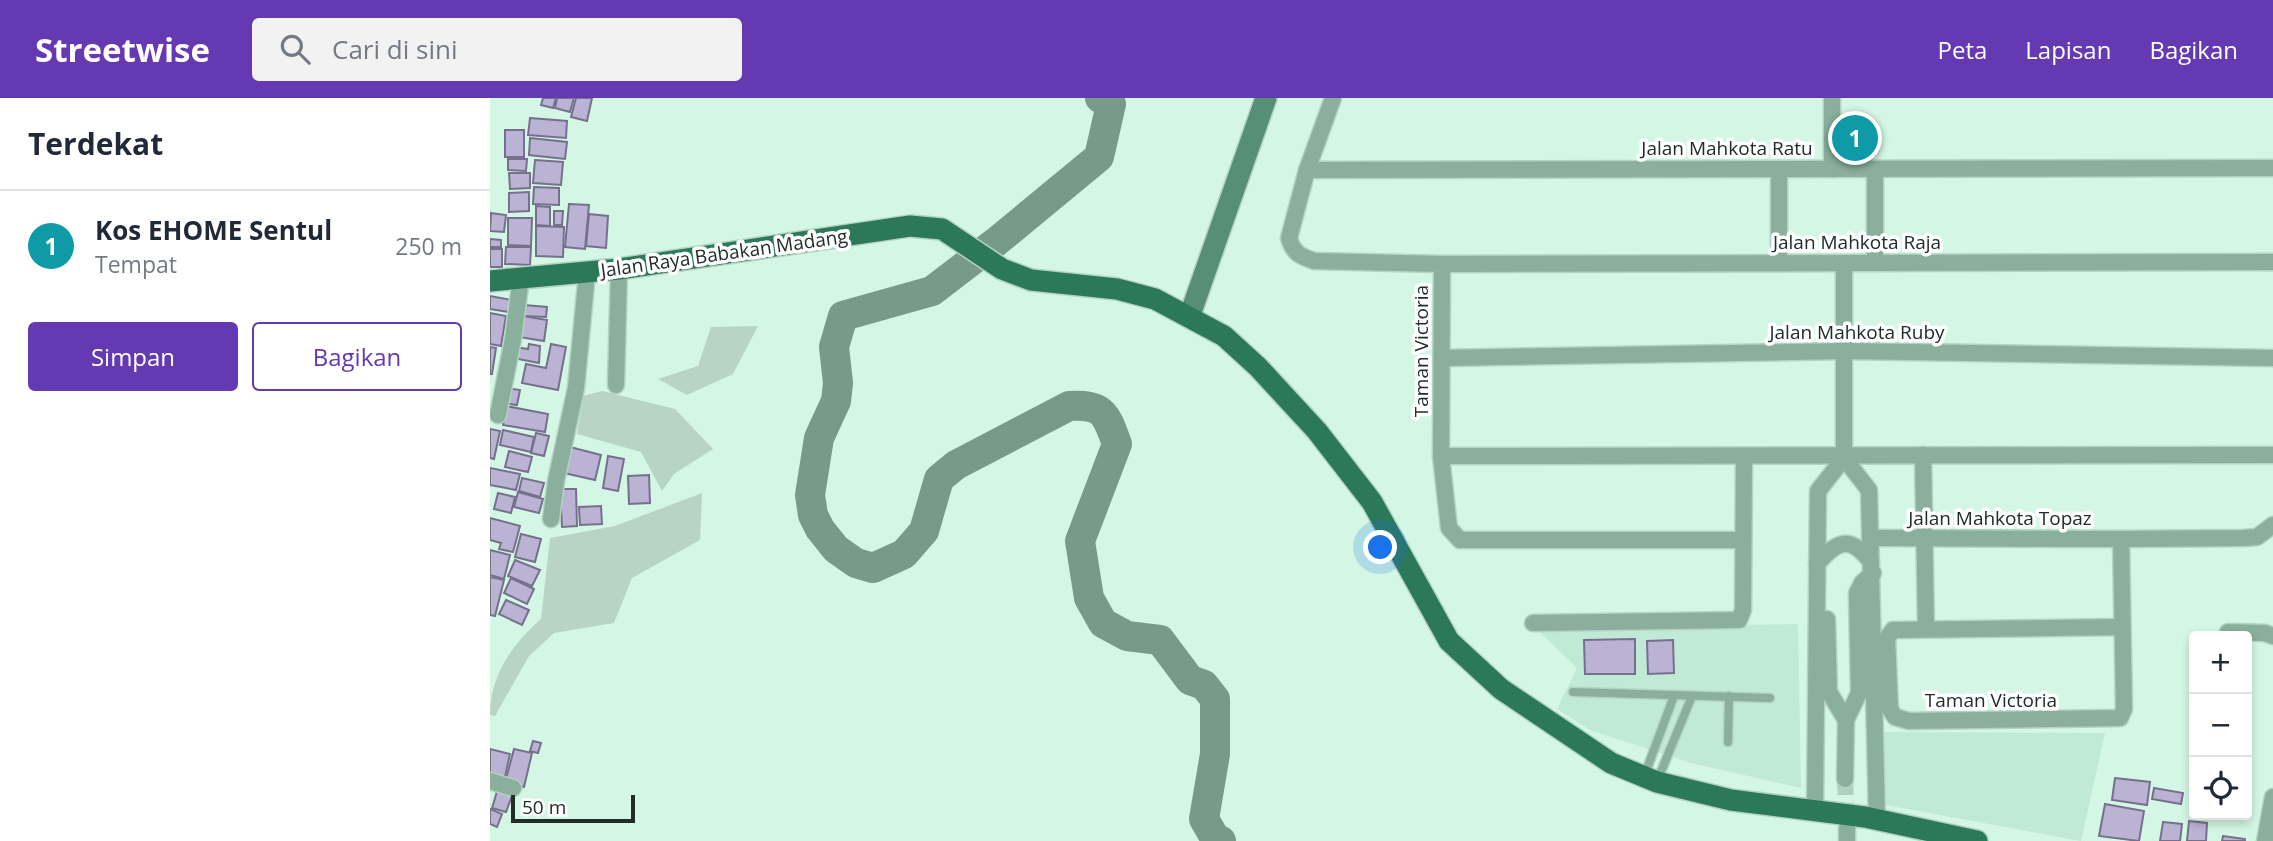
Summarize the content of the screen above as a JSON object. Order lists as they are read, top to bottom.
{
  "streets": {
    "main road": ["Jalan Raya Babakan Madang"],
    "street": [
      "Jalan Mahkota Ratu",
      "Jalan Mahkota Raja",
      "Jalan Mahkota Ruby",
      "Taman Victoria",
      "Jalan Mahkota Topaz"
    ]
  },
  "crossings": [
    ["Jalan Mahkota Ratu", "Taman Victoria"],
    ["Jalan Mahkota Raja", "Taman Victoria"],
    ["Jalan Mahkota Ruby", "Taman Victoria"],
    ["Taman Victoria", "Jalan Mahkota Topaz"]
  ],
  "scale_bar": "50 m",
  "page": {
    "header": "Streetwise",
    "search": "Cari di sini",
    "nav": ["Peta", "Lapisan", "Bagikan"],
    "heading": "Terdekat",
    "pins": "1",
    "list": [
      {
        "mark": "1",
        "name": "Kos EHOME Sentul",
        "note": "Tempat",
        "value": "250 m"
      }
    ],
    "buttons": ["Simpan", "Bagikan"],
    "map_buttons": ["+", "−"],
    "scale": "50 m"
  }
}
